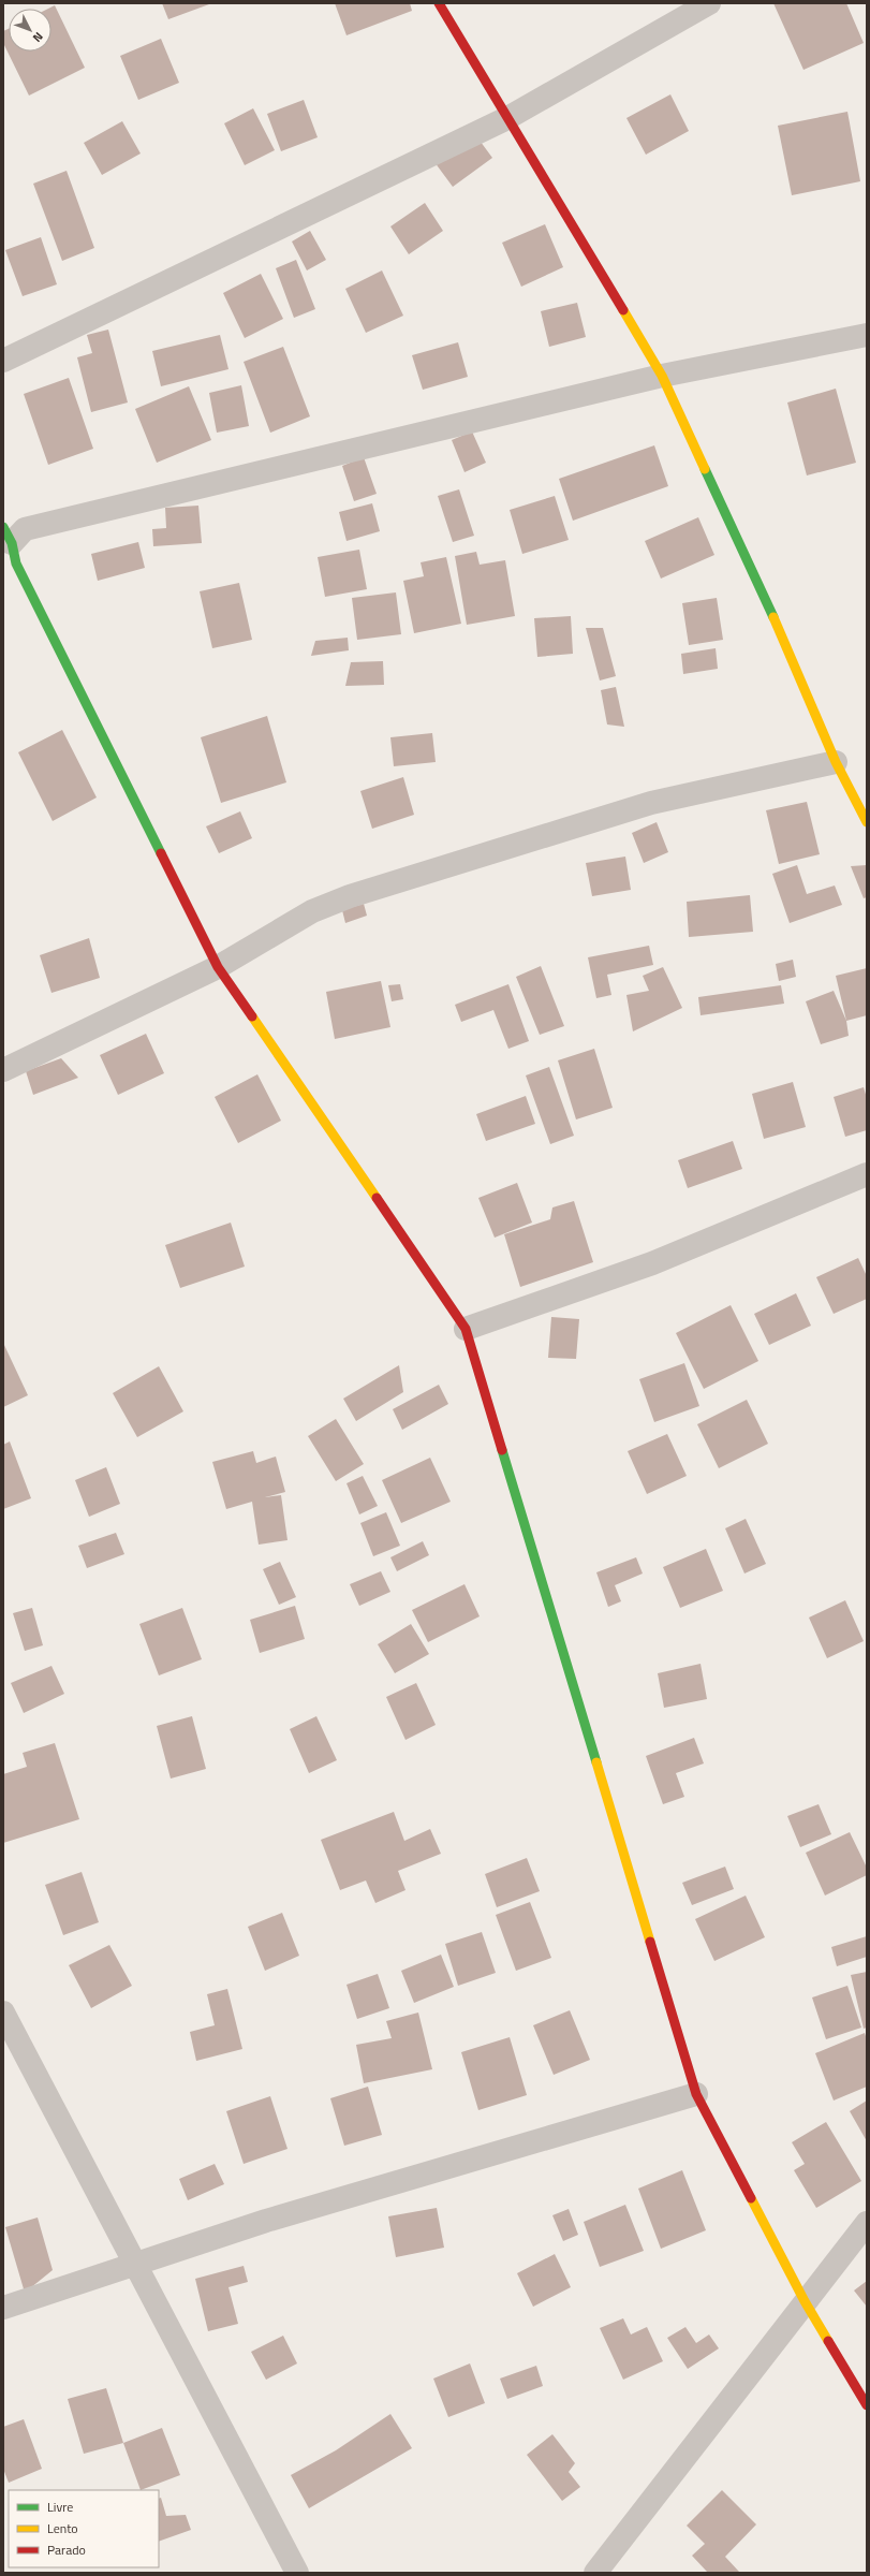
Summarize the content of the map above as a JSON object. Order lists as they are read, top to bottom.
{
  "legend": ["Livre", "Lento", "Parado"],
  "north": "bottom right"
}
